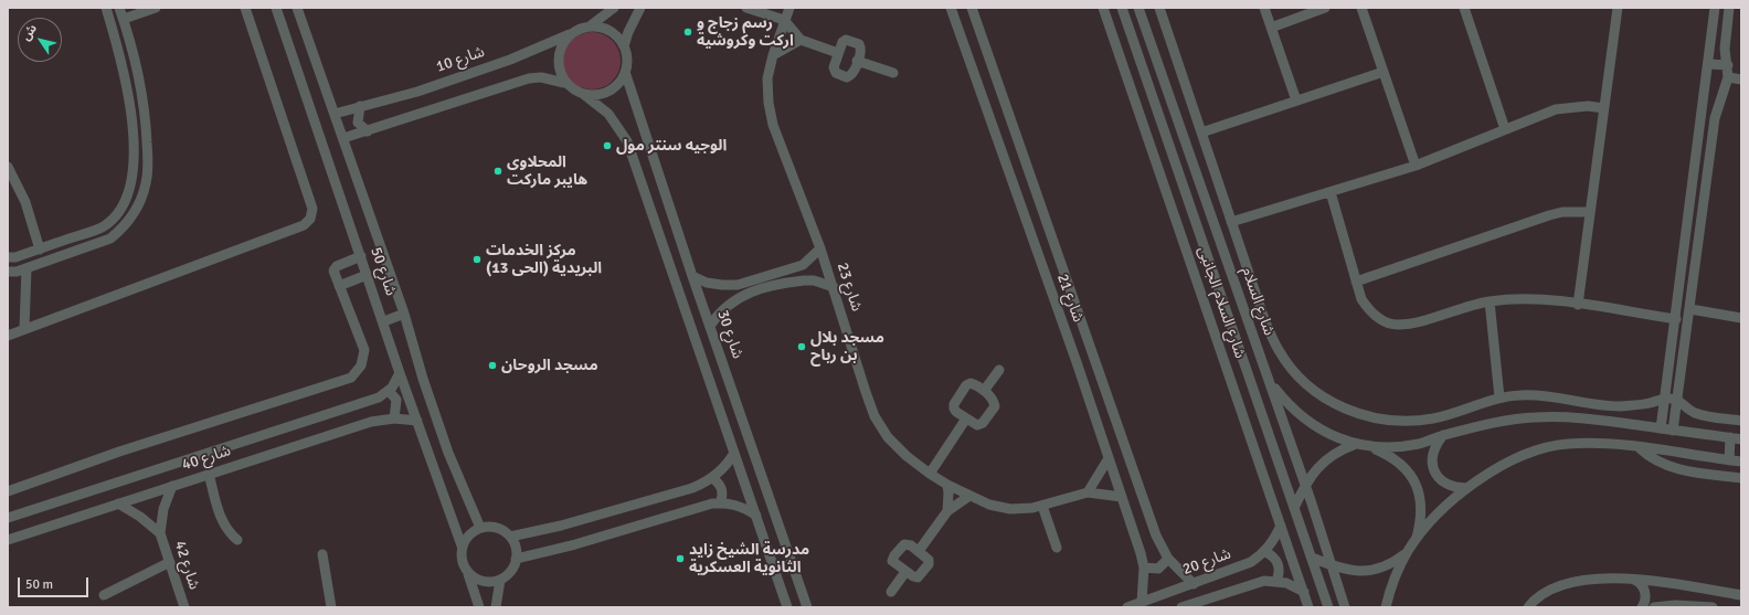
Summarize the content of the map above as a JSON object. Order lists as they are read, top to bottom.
{
  "streets": {
    "street": [
      "شارع 10",
      "شارع 50",
      "شارع 23",
      "شارع 21",
      "شارع السلام",
      "شارع السلام الجانبى",
      "شارع 30",
      "شارع 40",
      "شارع 20",
      "شارع 42"
    ]
  },
  "crossings": [
    ["شارع 10", "شارع 50"],
    ["شارع 10", "شارع 30"],
    ["شارع 50", "شارع 40"],
    ["شارع 23", "شارع 21"],
    ["شارع 21", "شارع 20"],
    ["شارع السلام الجانبى", "شارع 20"],
    ["شارع 40", "شارع 42"]
  ],
  "places": [
    "رسم زجاج و اركت وكروشية",
    "الوجيه سنتر مول",
    "المحلاوى هايبر ماركت",
    "مركز الخدمات البريدية (الحى 13)",
    "مسجد بلال بن رباح",
    "مسجد الروحان",
    "مدرسة الشيخ زايد الثانوية العسكرية"
  ],
  "scale_bar": "50 m",
  "north": "top left"
}
